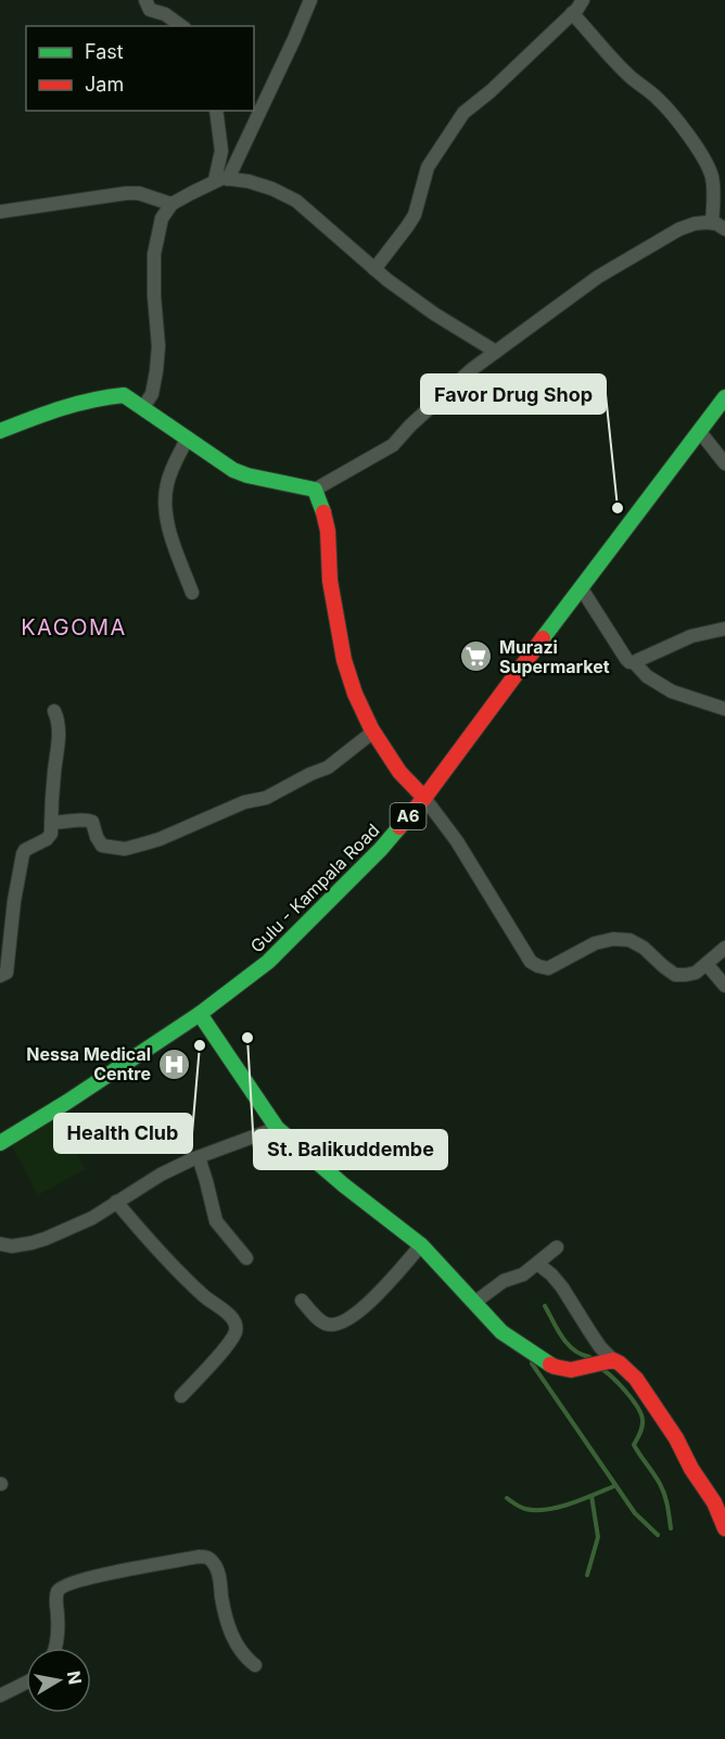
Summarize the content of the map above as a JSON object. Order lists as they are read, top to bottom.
{
  "streets": {
    "street": ["A6", "Gulu - Kampala Road"]
  },
  "districts": ["KAGOMA"],
  "places": {
    "other": ["Favor Drug Shop", "St. Balikuddembe", "Health Club"],
    "supermarket": ["Murazi Supermarket"],
    "hospital": ["Nessa Medical Centre"]
  },
  "legend": ["Fast", "Jam"],
  "north": "right"
}
